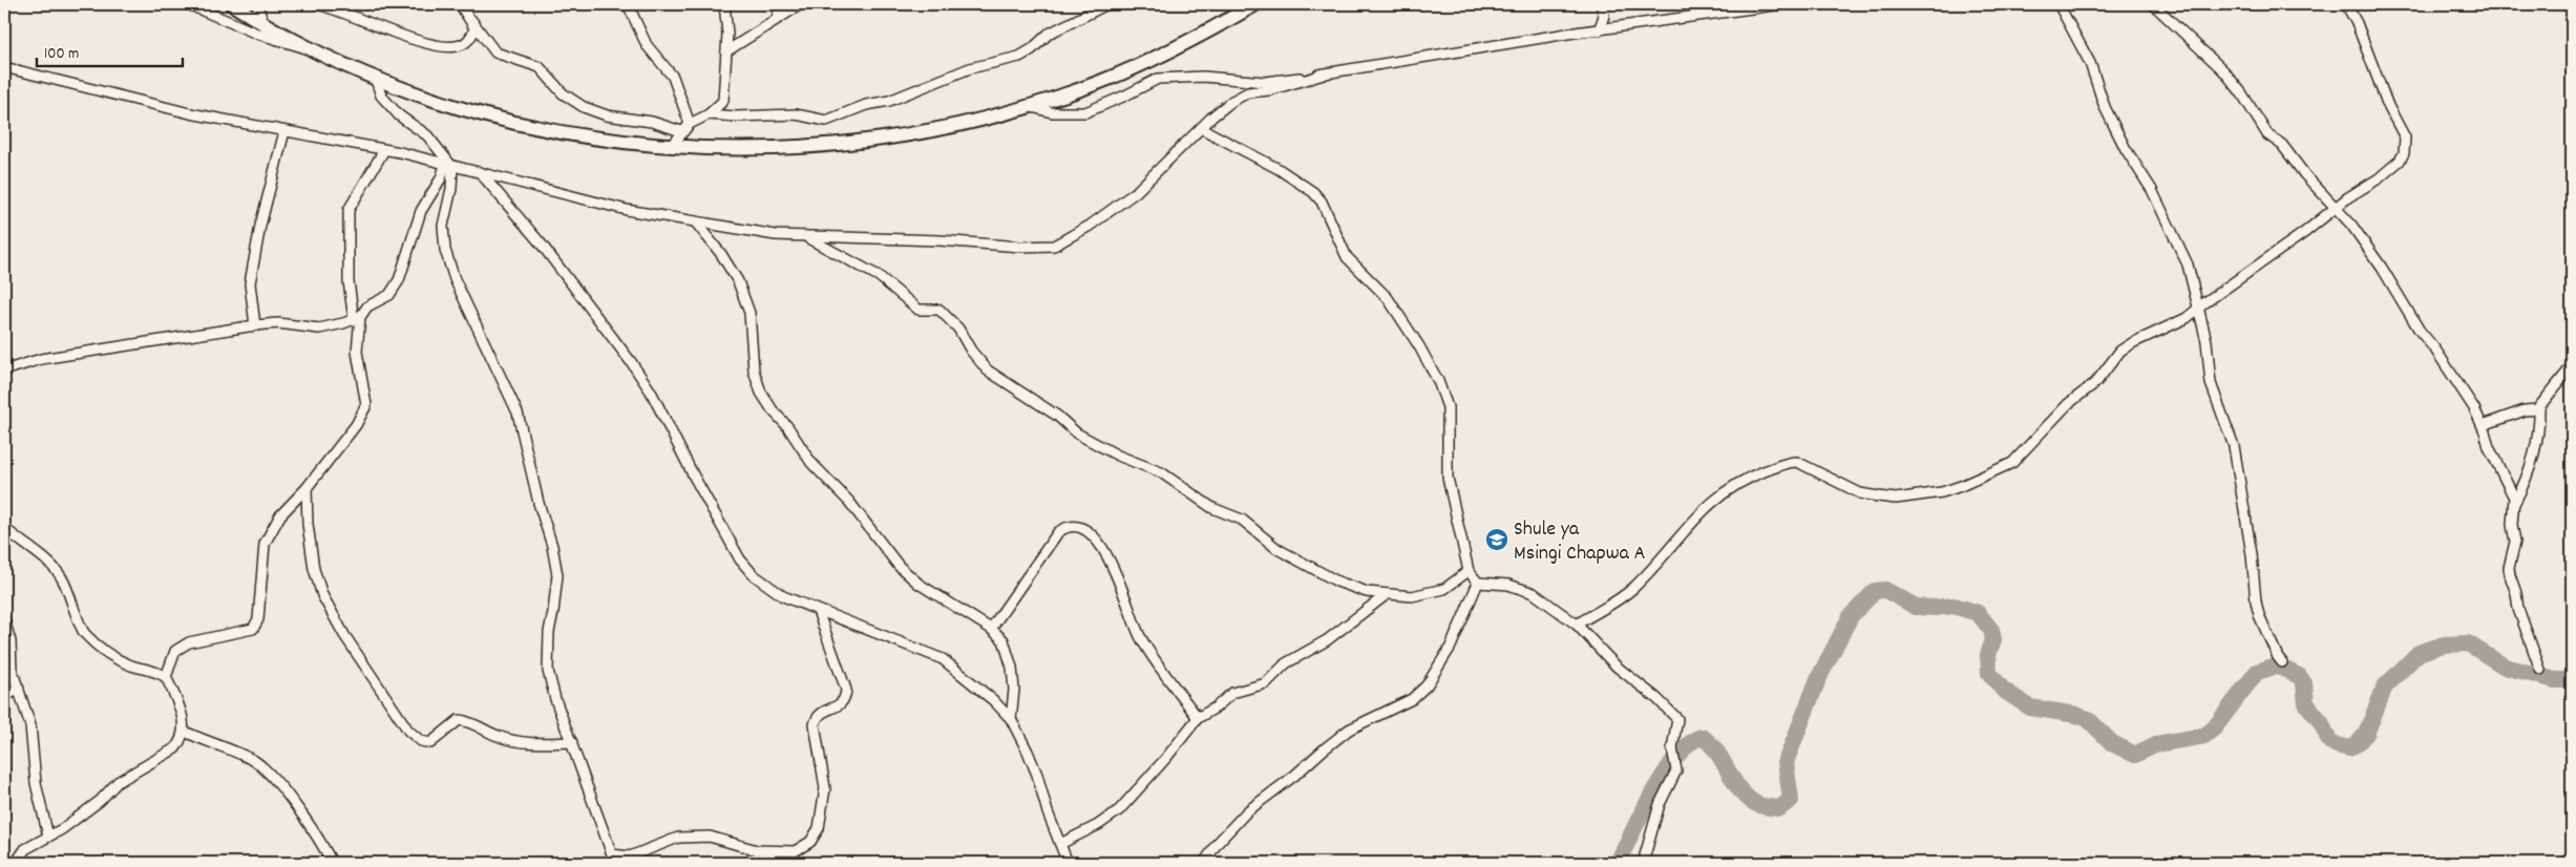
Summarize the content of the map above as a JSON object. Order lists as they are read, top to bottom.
{
  "places": {
    "school or university": ["Shule ya Msingi Chapwa A"]
  },
  "scale_bar": "100 m"
}
